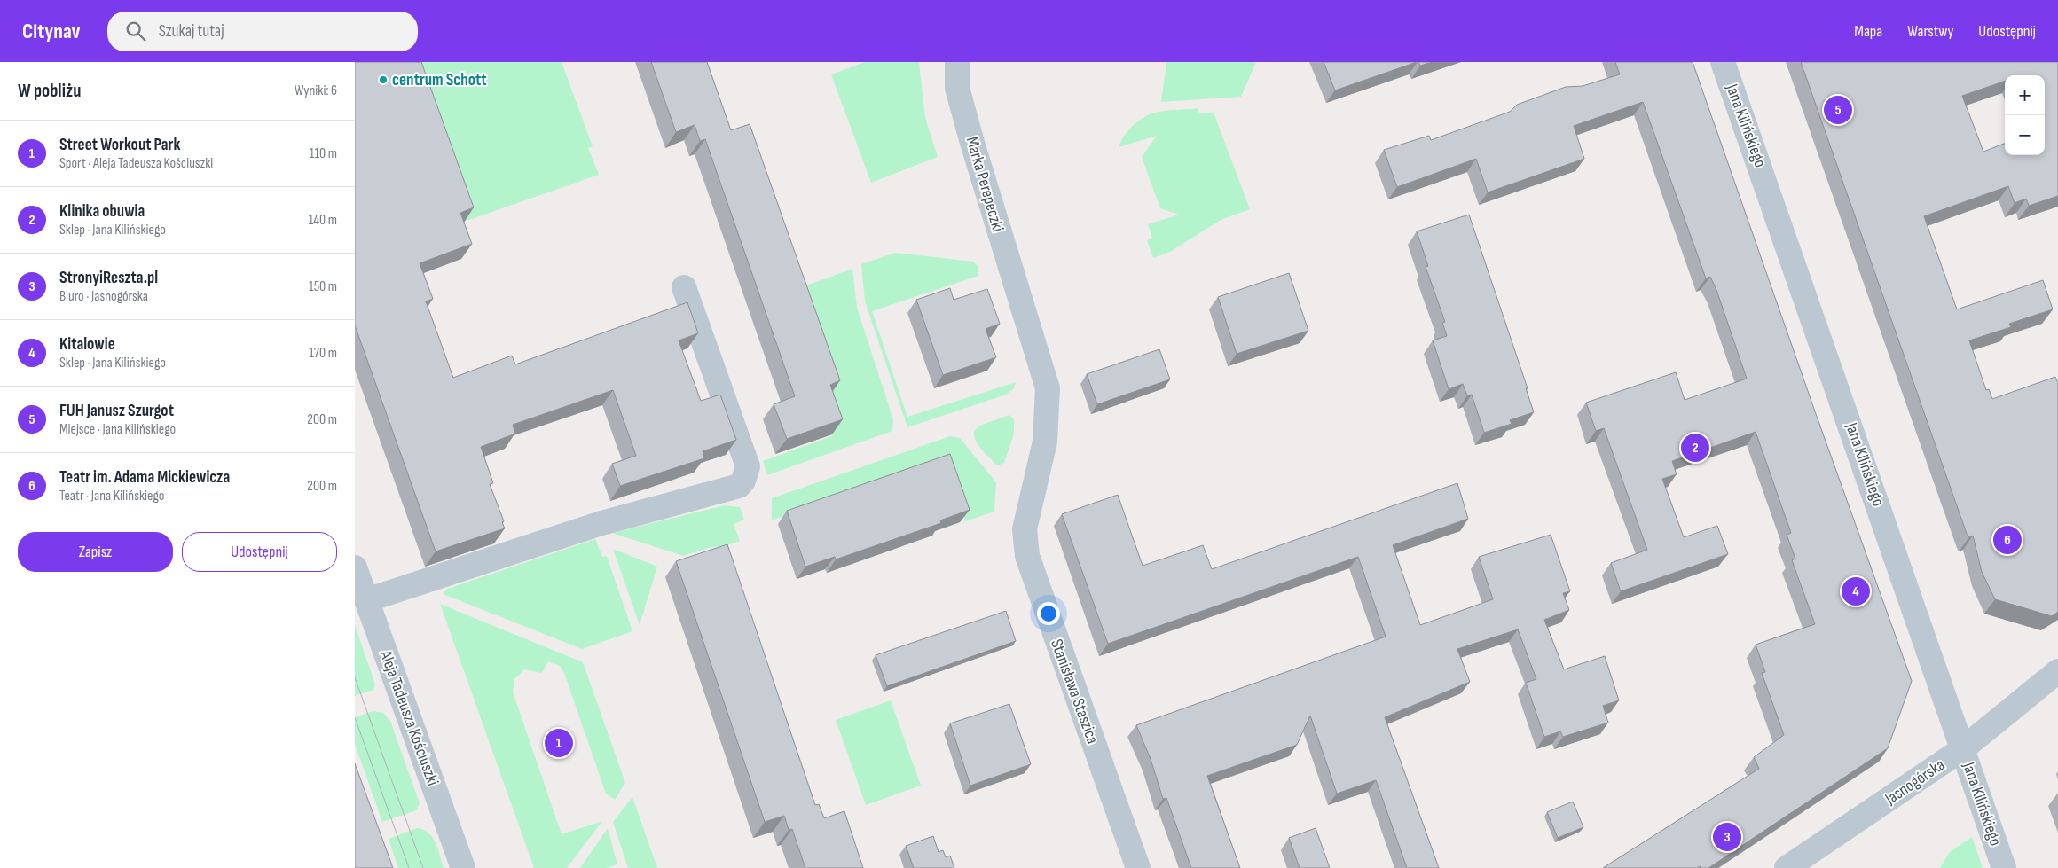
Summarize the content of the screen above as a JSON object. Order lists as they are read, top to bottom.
{
  "streets": {
    "street": [
      "Jana Kilińskiego",
      "Marka Perepeczki",
      "Stanisława Staszica",
      "Aleja Tadeusza Kościuszki",
      "Jasnogórska"
    ]
  },
  "crossings": [
    ["Jana Kilińskiego", "Jasnogórska"],
    ["Marka Perepeczki", "Stanisława Staszica"]
  ],
  "places": ["centrum Schott"],
  "page": {
    "header": "Citynav",
    "search": "Szukaj tutaj",
    "nav": ["Mapa", "Warstwy", "Udostępnij"],
    "heading": ["W pobliżu", "Wyniki: 6"],
    "map_buttons": ["+", "−"],
    "pins": [
      "5",
      "2",
      "6",
      "4",
      "1",
      "3"
    ],
    "list": [
      {
        "mark": "1",
        "name": "Street Workout Park",
        "note": "Sport · Aleja Tadeusza Kościuszki",
        "value": "110 m"
      },
      {
        "mark": "2",
        "name": "Klinika obuwia",
        "note": "Sklep · Jana Kilińskiego",
        "value": "140 m"
      },
      {
        "mark": "3",
        "name": "StronyiReszta.pl",
        "note": "Biuro · Jasnogórska",
        "value": "150 m"
      },
      {
        "mark": "4",
        "name": "Kitalowie",
        "note": "Sklep · Jana Kilińskiego",
        "value": "170 m"
      },
      {
        "mark": "5",
        "name": "FUH Janusz Szurgot",
        "note": "Miejsce · Jana Kilińskiego",
        "value": "200 m"
      },
      {
        "mark": "6",
        "name": "Teatr im. Adama Mickiewicza",
        "note": "Teatr · Jana Kilińskiego",
        "value": "200 m"
      }
    ],
    "buttons": ["Zapisz", "Udostępnij"]
  }
}
